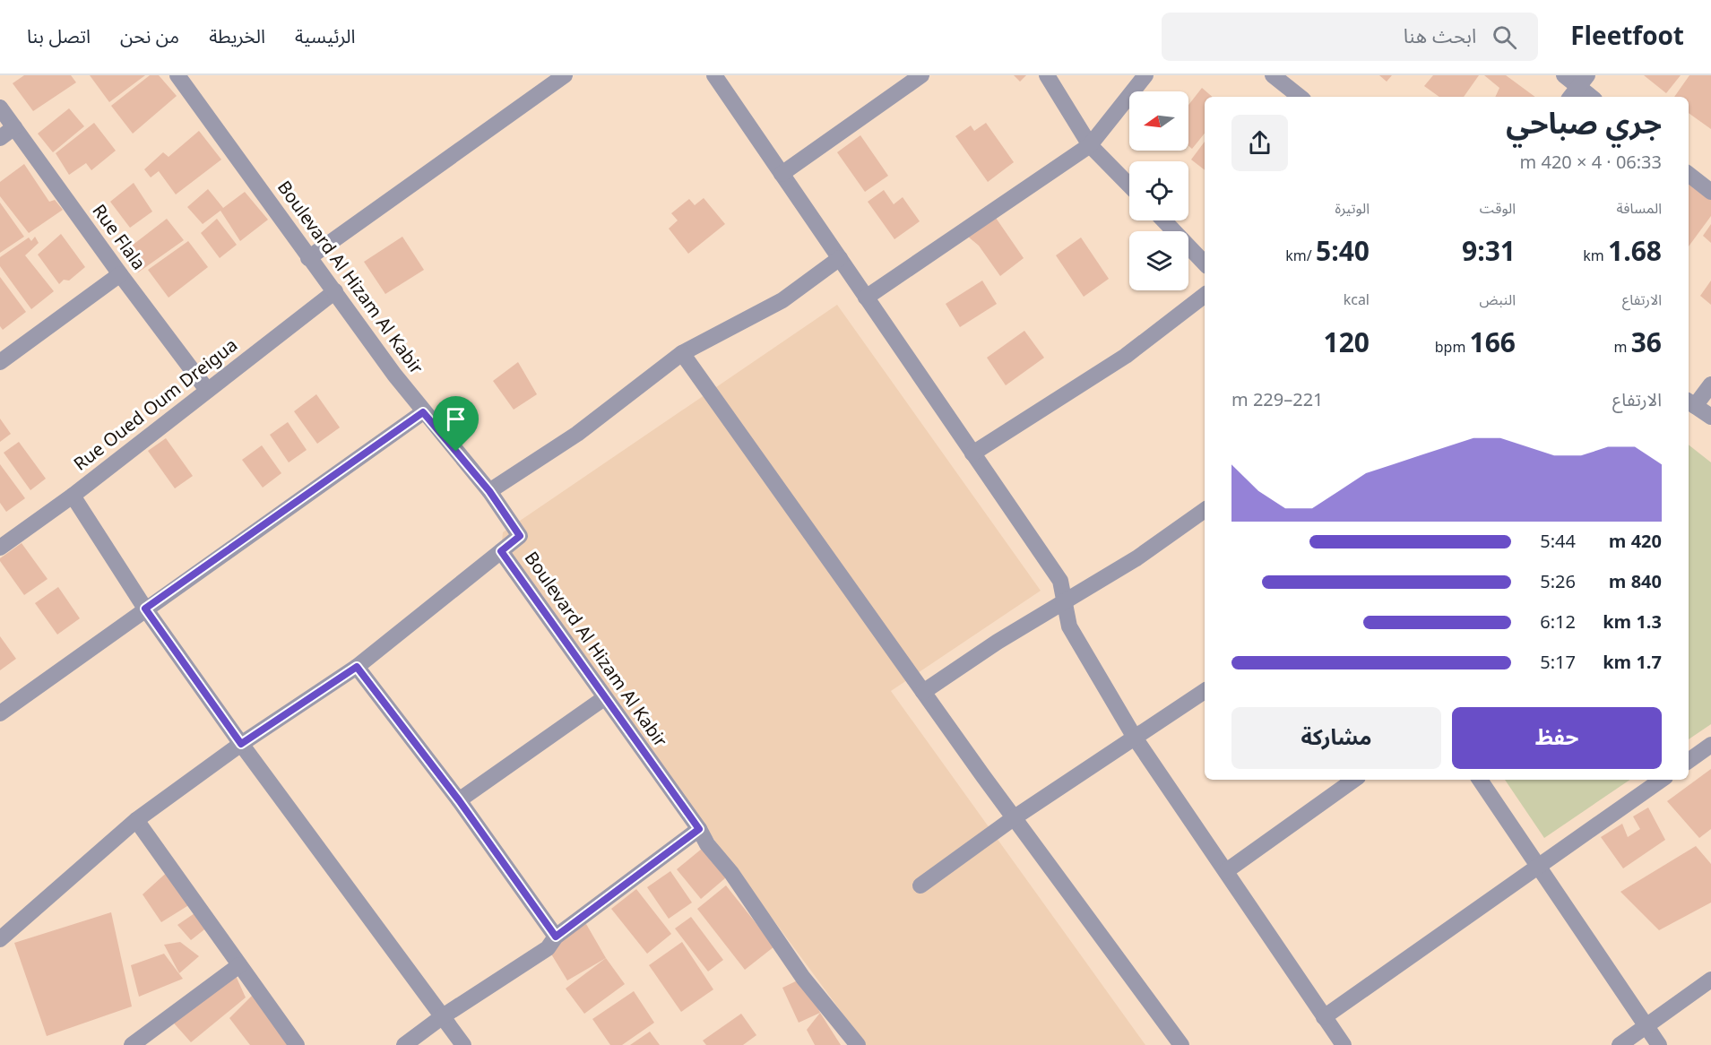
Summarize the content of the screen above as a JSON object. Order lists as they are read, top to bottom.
{
  "streets": {
    "street": ["Rue Flala", "Boulevard Al Hizam Al Kabir", "Rue Oued Oum Dreigua"]
  },
  "crossings": [
    ["Rue Flala", "Rue Oued Oum Dreigua"],
    ["Boulevard Al Hizam Al Kabir", "Rue Oued Oum Dreigua"]
  ],
  "north": "left",
  "page": {
    "header": "Fleetfoot",
    "search": "ابحث هنا",
    "nav": [
      "الرئيسية",
      "الخريطة",
      "من نحن",
      "اتصل بنا"
    ],
    "heading": ["جري صباحي", "06:33 · 4 × 420 m"],
    "stats": [
      ["المسافة", "1.68 km"],
      ["الوقت", "9:31"],
      ["الوتيرة", "5:40 /km"],
      ["الارتفاع", "36 m"],
      ["النبض", "166 bpm"],
      ["kcal", "120"]
    ],
    "chart": ["الارتفاع", "221–229 m"],
    "list": [
      {
        "name": "420 m",
        "note": "5:44"
      },
      {
        "name": "840 m",
        "note": "5:26"
      },
      {
        "name": "1.3 km",
        "note": "6:12"
      },
      {
        "name": "1.7 km",
        "note": "5:17"
      }
    ],
    "buttons": ["حفظ", "مشاركة"]
  }
}
